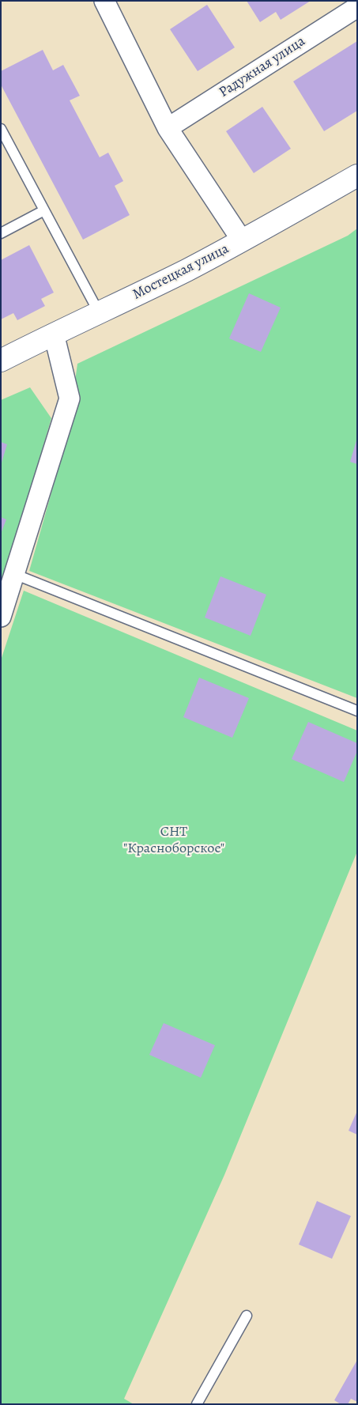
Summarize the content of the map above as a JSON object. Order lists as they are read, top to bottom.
{
  "streets": {
    "street": ["Радужная улица", "Мостецкая улица"]
  },
  "parks": ["СНТ \"Красноборское\""]
}
